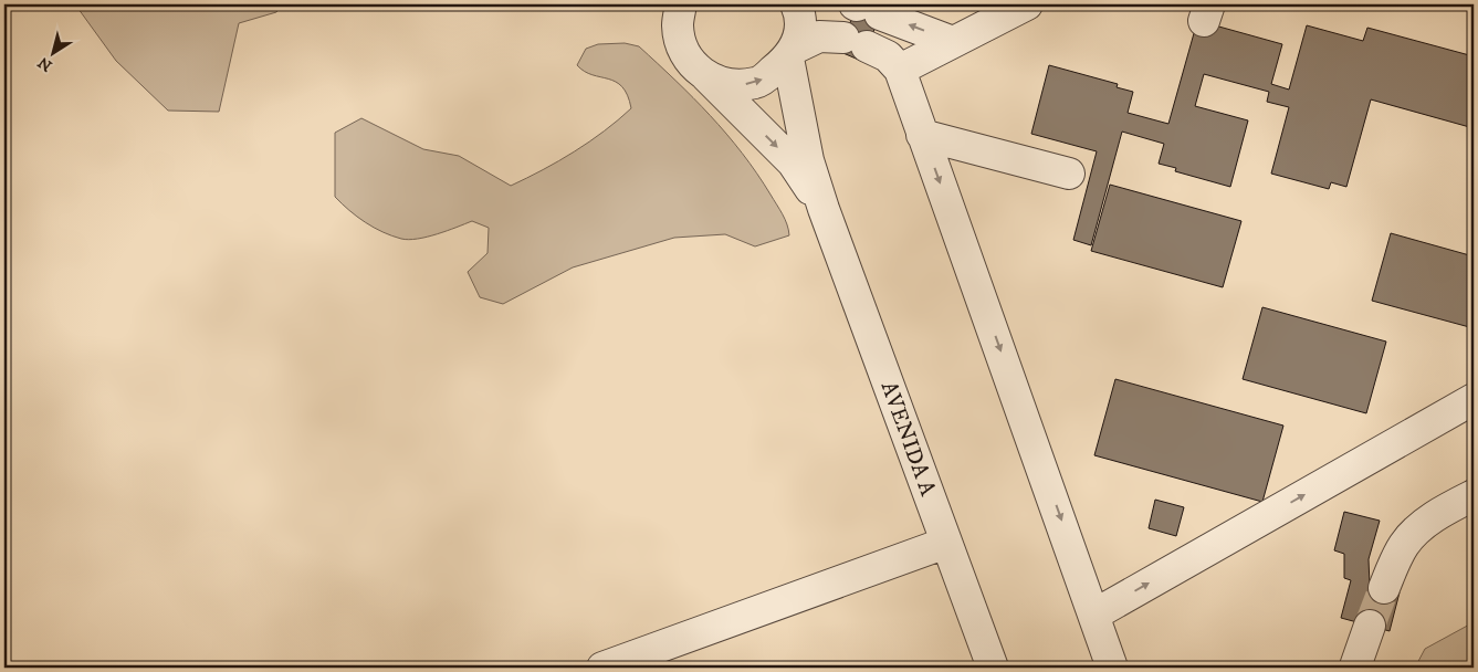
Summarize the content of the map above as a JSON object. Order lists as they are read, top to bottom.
{
  "streets": {
    "street": ["AVENIDA A"]
  },
  "north": "bottom left"
}
